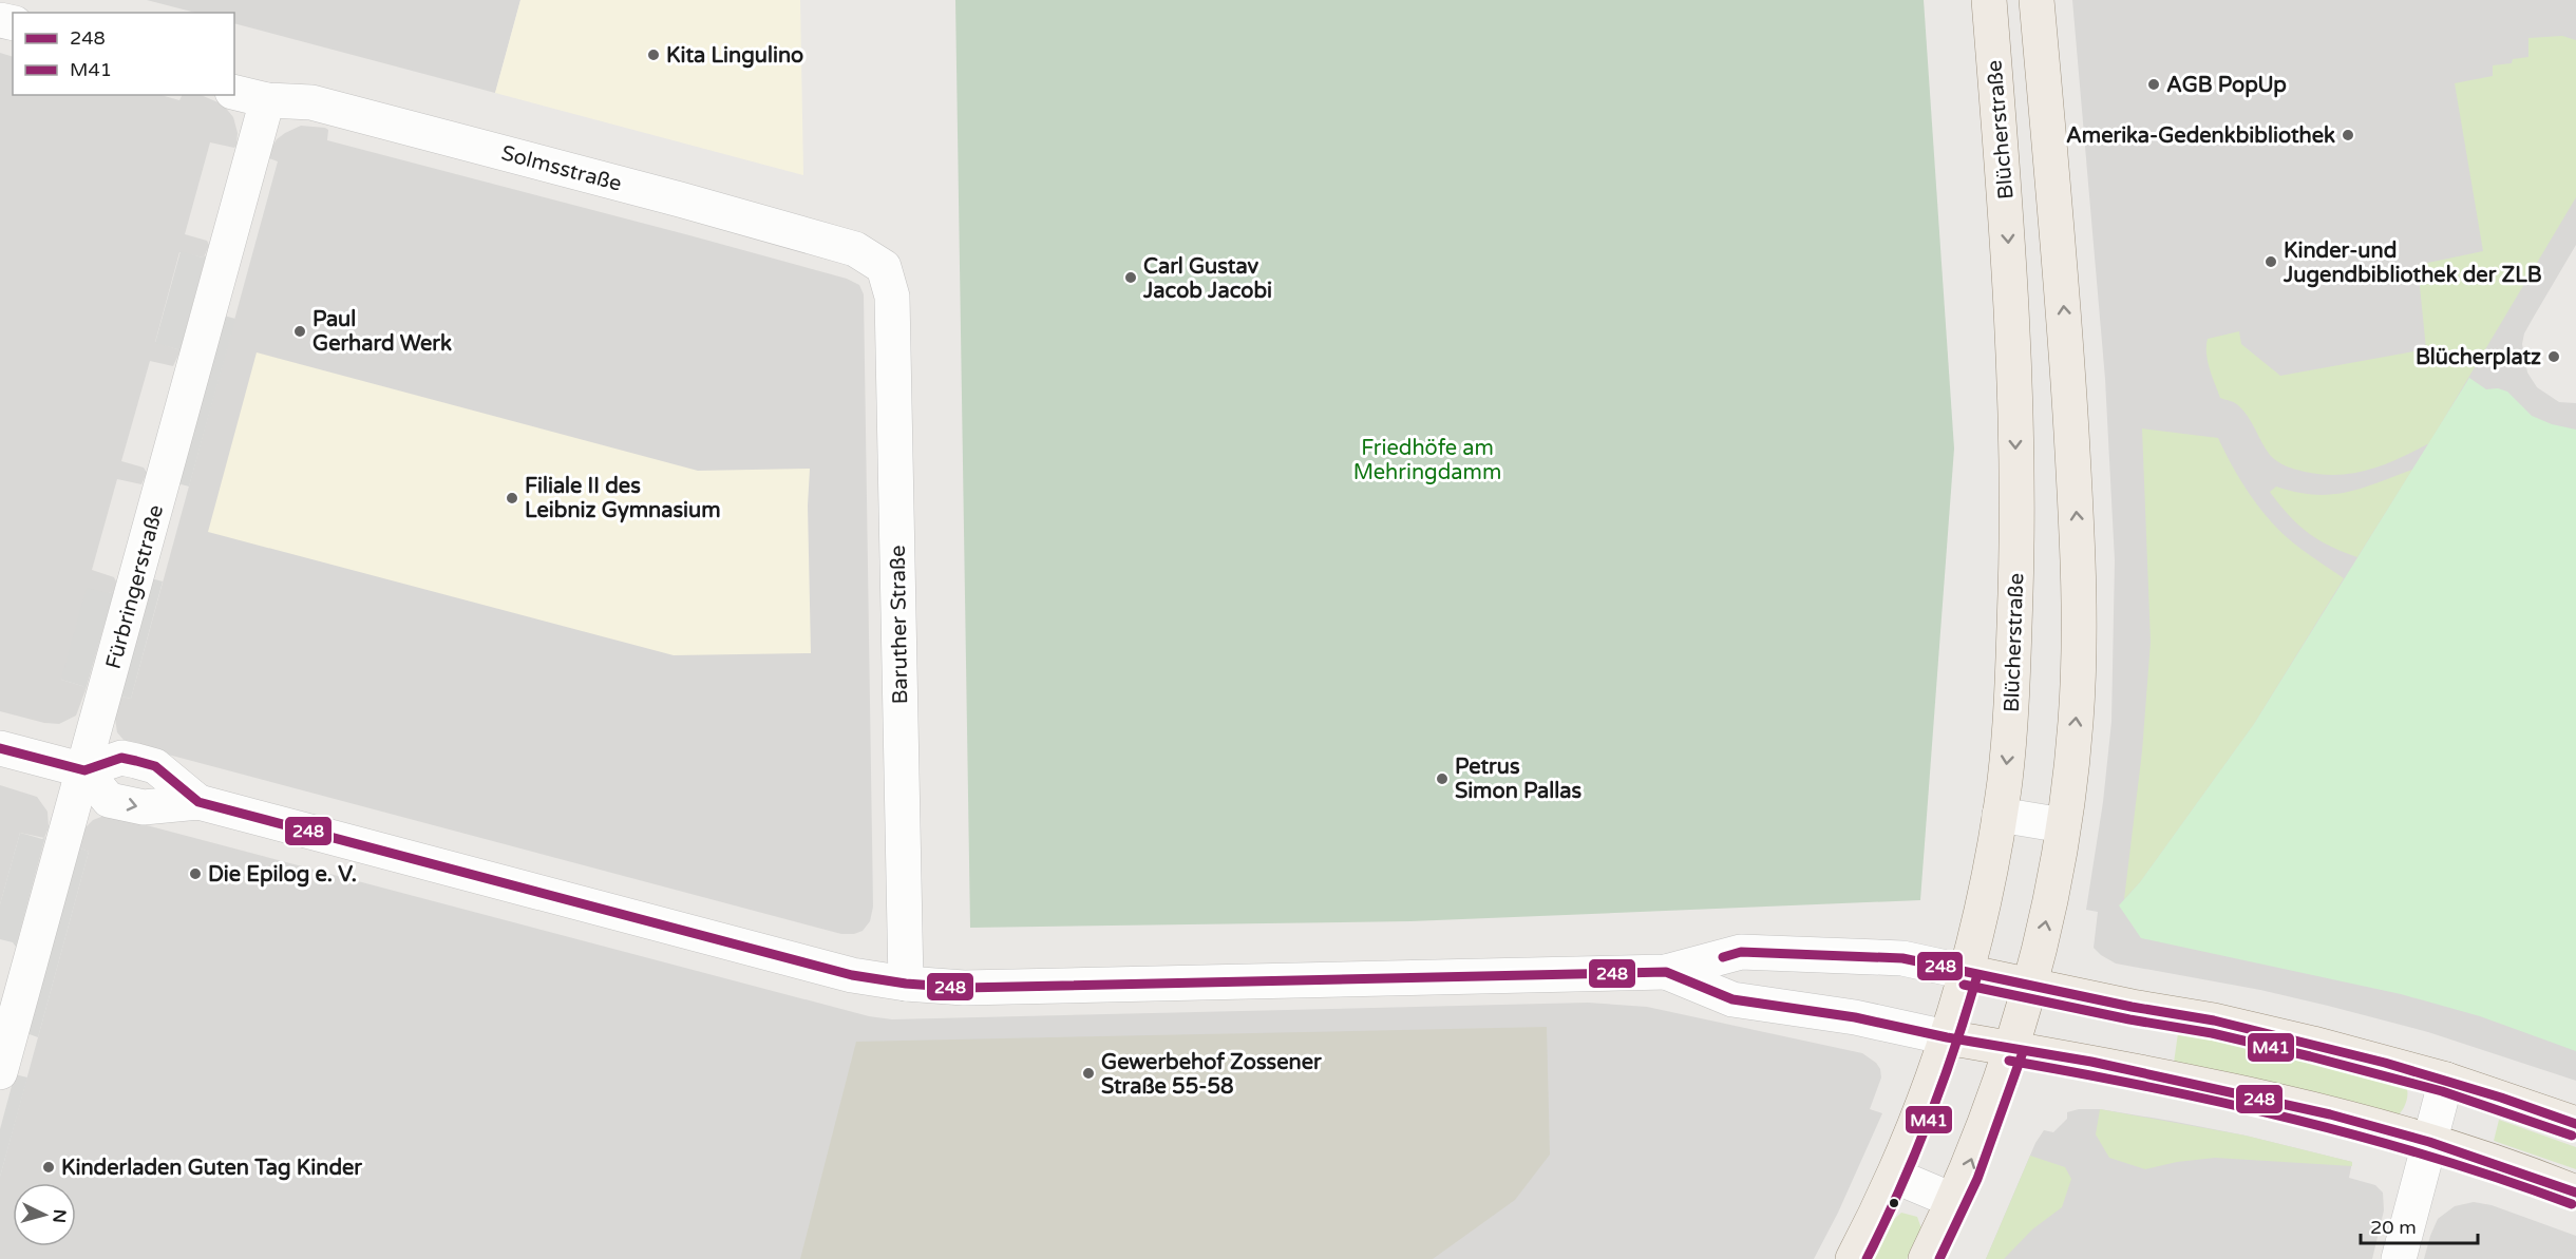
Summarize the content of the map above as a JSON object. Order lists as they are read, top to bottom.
{
  "streets": {
    "main road": ["Blücherstraße"],
    "street": ["Solmsstraße", "Fürbringerstraße", "Baruther Straße"]
  },
  "crossings": [
    ["Solmsstraße", "Fürbringerstraße"],
    ["Solmsstraße", "Baruther Straße"]
  ],
  "parks": ["Friedhöfe am Mehringdamm"],
  "places": [
    "Kita Lingulino",
    "AGB PopUp",
    "Amerika-Gedenkbibliothek",
    "Kinder-und Jugendbibliothek der ZLB",
    "Carl Gustav Jacob Jacobi",
    "Paul Gerhard Werk",
    "Blücherplatz",
    "Filiale II des Leibniz Gymnasium",
    "Petrus Simon Pallas",
    "Die Epilog e. V.",
    "Gewerbehof Zossener Straße 55-58",
    "Kinderladen Guten Tag Kinder"
  ],
  "lines": ["transit line 248", "transit line M41"],
  "legend": ["248", "M41"],
  "scale_bar": "20 m",
  "north": "right"
}
